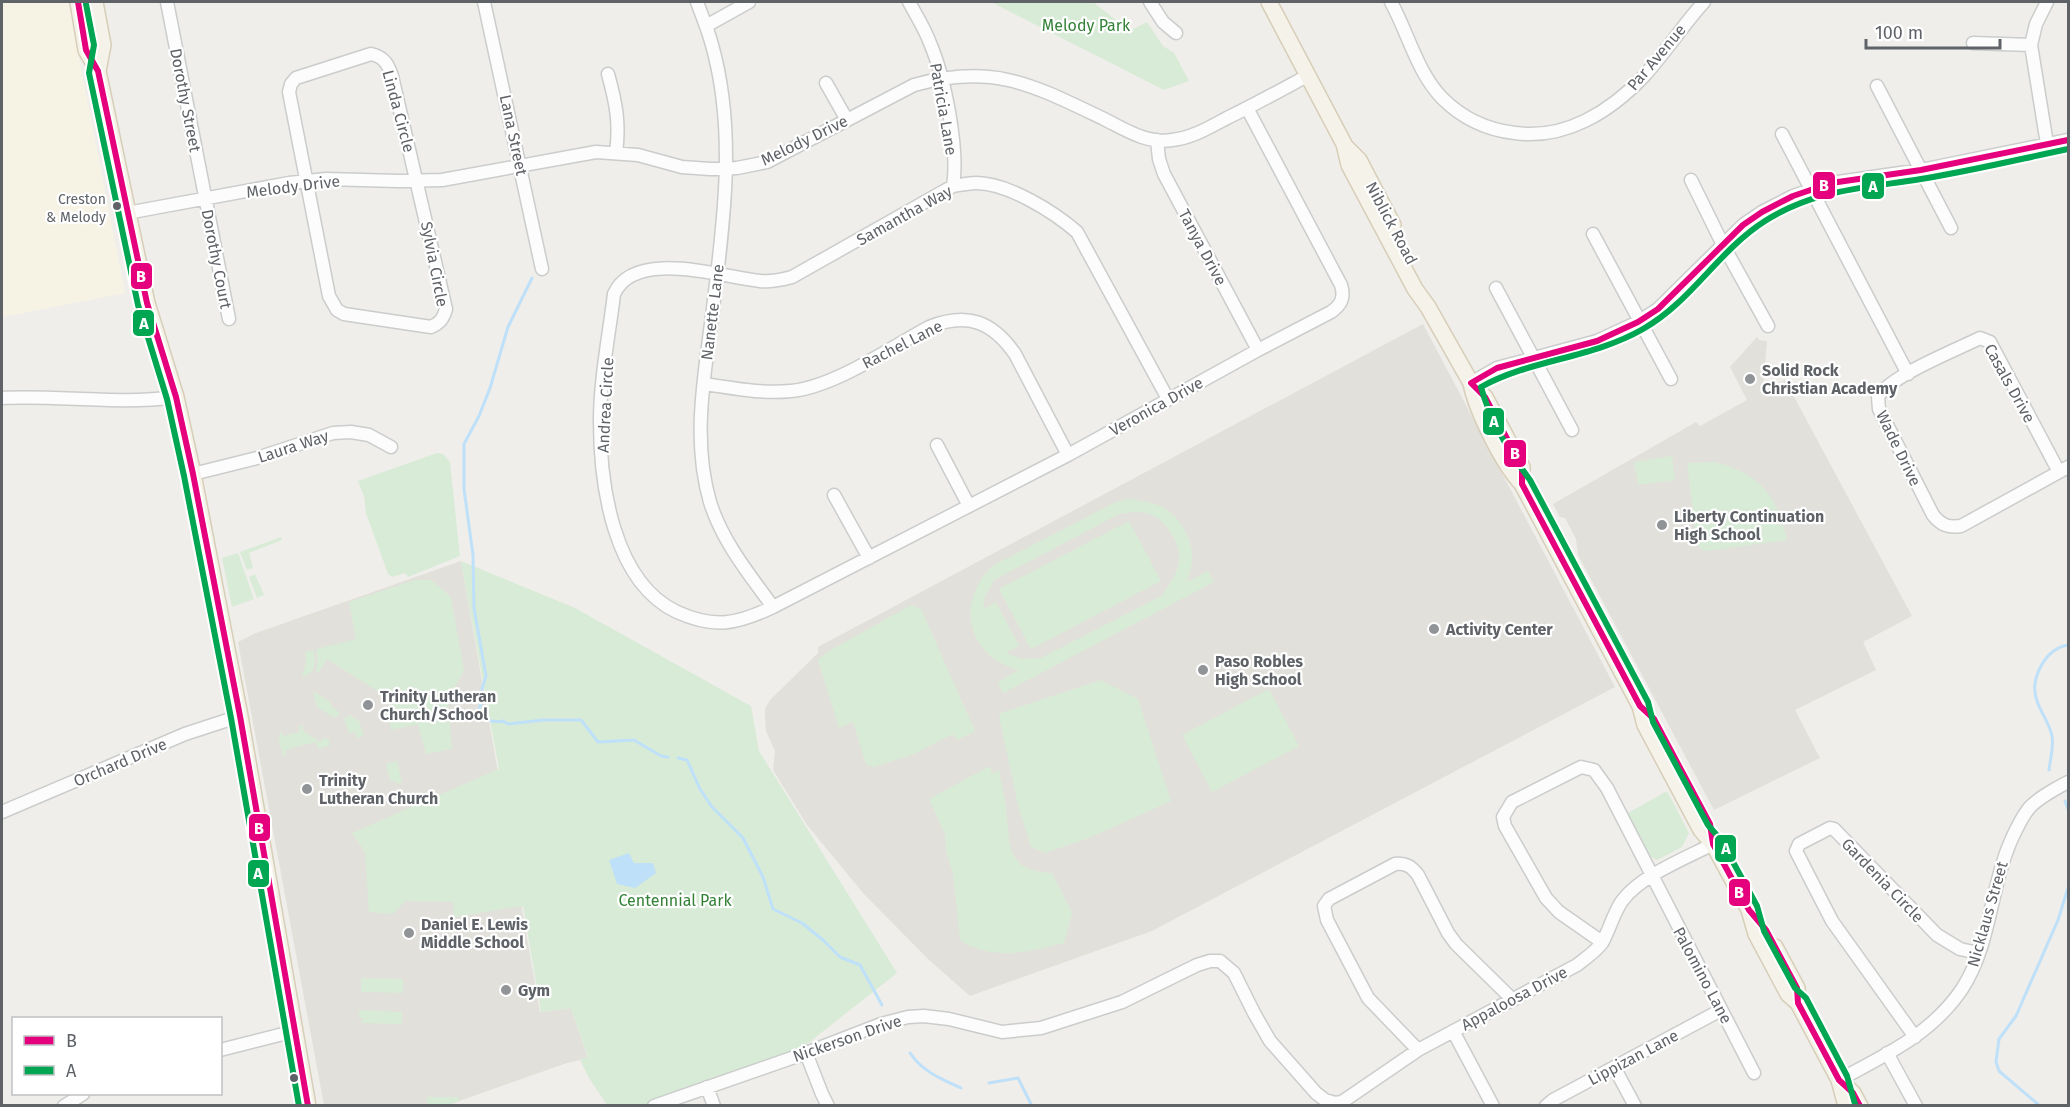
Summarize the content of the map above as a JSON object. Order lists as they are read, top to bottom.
{
  "streets": {
    "main road": ["Niblick Road"],
    "street": [
      "Par Avenue",
      "Dorothy Street",
      "Patricia Lane",
      "Linda Circle",
      "Lana Street",
      "Melody Drive",
      "Samantha Way",
      "Tanya Drive",
      "Dorothy Court",
      "Sylvia Circle",
      "Nanette Lane",
      "Rachel Lane",
      "Casals Drive",
      "Andrea Circle",
      "Veronica Drive",
      "Laura Way",
      "Wade Drive",
      "Orchard Drive",
      "Gardenia Circle",
      "Nicklaus Street",
      "Palomino Lane",
      "Appaloosa Drive",
      "Nickerson Drive",
      "Lippizan Lane"
    ]
  },
  "crossings": [
    ["Dorothy Street", "Melody Drive"],
    ["Dorothy Street", "Dorothy Court"],
    ["Patricia Lane", "Melody Drive"],
    ["Patricia Lane", "Samantha Way"],
    ["Linda Circle", "Melody Drive"],
    ["Linda Circle", "Sylvia Circle"],
    ["Lana Street", "Melody Drive"],
    ["Melody Drive", "Niblick Road"],
    ["Melody Drive", "Tanya Drive"],
    ["Melody Drive", "Dorothy Court"],
    ["Melody Drive", "Sylvia Circle"],
    ["Melody Drive", "Nanette Lane"],
    ["Melody Drive", "Veronica Drive"],
    ["Samantha Way", "Nanette Lane"],
    ["Samantha Way", "Andrea Circle"],
    ["Samantha Way", "Veronica Drive"],
    ["Niblick Road", "Nicklaus Street"],
    ["Niblick Road", "Appaloosa Drive"],
    ["Tanya Drive", "Veronica Drive"],
    ["Nanette Lane", "Rachel Lane"],
    ["Nanette Lane", "Andrea Circle"],
    ["Nanette Lane", "Veronica Drive"],
    ["Rachel Lane", "Veronica Drive"],
    ["Casals Drive", "Wade Drive"],
    ["Andrea Circle", "Veronica Drive"],
    ["Gardenia Circle", "Nicklaus Street"],
    ["Palomino Lane", "Appaloosa Drive"],
    ["Palomino Lane", "Lippizan Lane"],
    ["Appaloosa Drive", "Nickerson Drive"]
  ],
  "parks": ["Melody Park", "Centennial Park"],
  "places": [
    "Creston & Melody",
    "Solid Rock Christian Academy",
    "Liberty Continuation High School",
    "Activity Center",
    "Paso Robles High School",
    "Trinity Lutheran Church/School",
    "Trinity Lutheran Church",
    "Daniel E. Lewis Middle School",
    "Gym"
  ],
  "lines": ["transit line B", "transit line A"],
  "legend": ["B", "A"],
  "scale_bar": "100 m"
}
